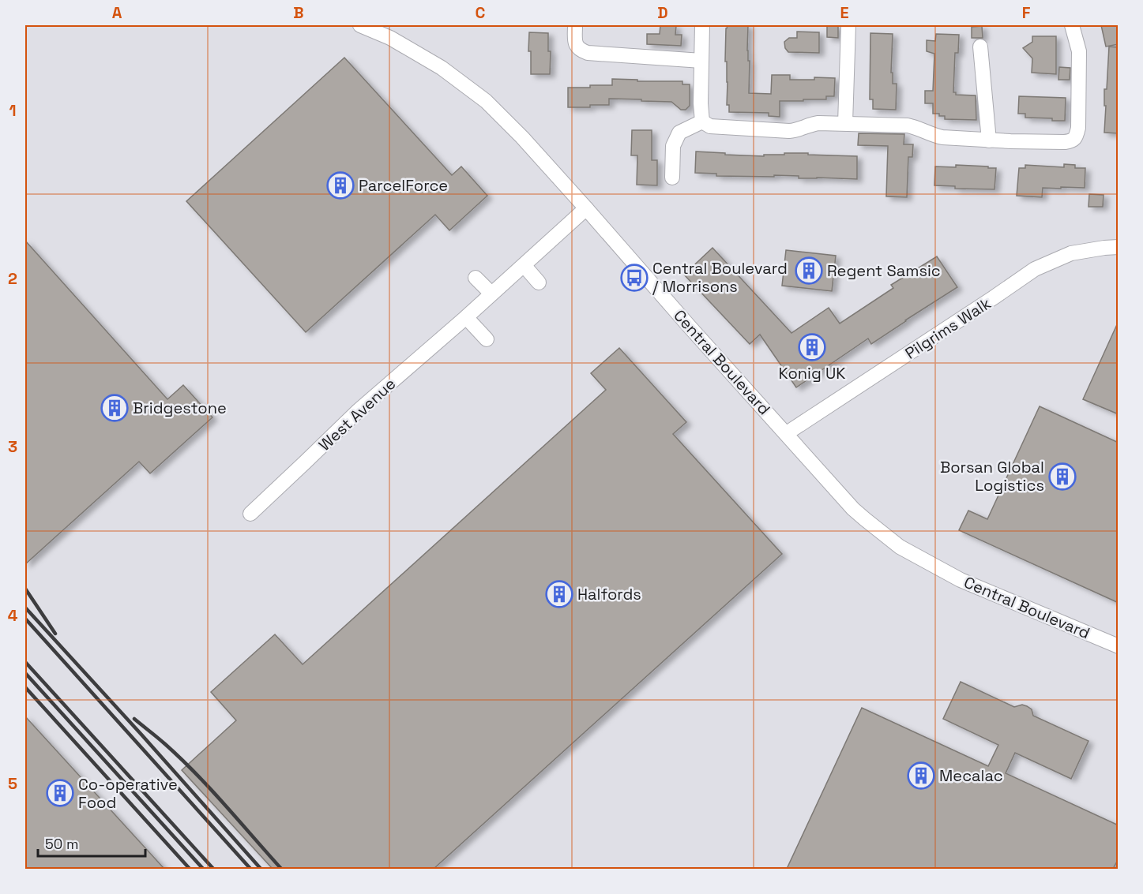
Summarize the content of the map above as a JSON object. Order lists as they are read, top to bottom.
{
  "streets": {
    "street": ["Pilgrims Walk", "Central Boulevard", "West Avenue"]
  },
  "crossings": [
    ["Pilgrims Walk", "Central Boulevard"],
    ["Central Boulevard", "West Avenue"]
  ],
  "places": {
    "building": [
      "ParcelForce",
      "Regent Samsic",
      "Konig UK",
      "Bridgestone",
      "Borsan Global Logistics",
      "Halfords",
      "Mecalac",
      "Co-operative Food"
    ],
    "bus stop": ["Central Boulevard / Morrisons"]
  },
  "scale_bar": "50 m",
  "grid": {
    "columns": [
      "A",
      "B",
      "C",
      "D",
      "E",
      "F"
    ],
    "rows": [
      "1",
      "2",
      "3",
      "4",
      "5"
    ]
  }
}
